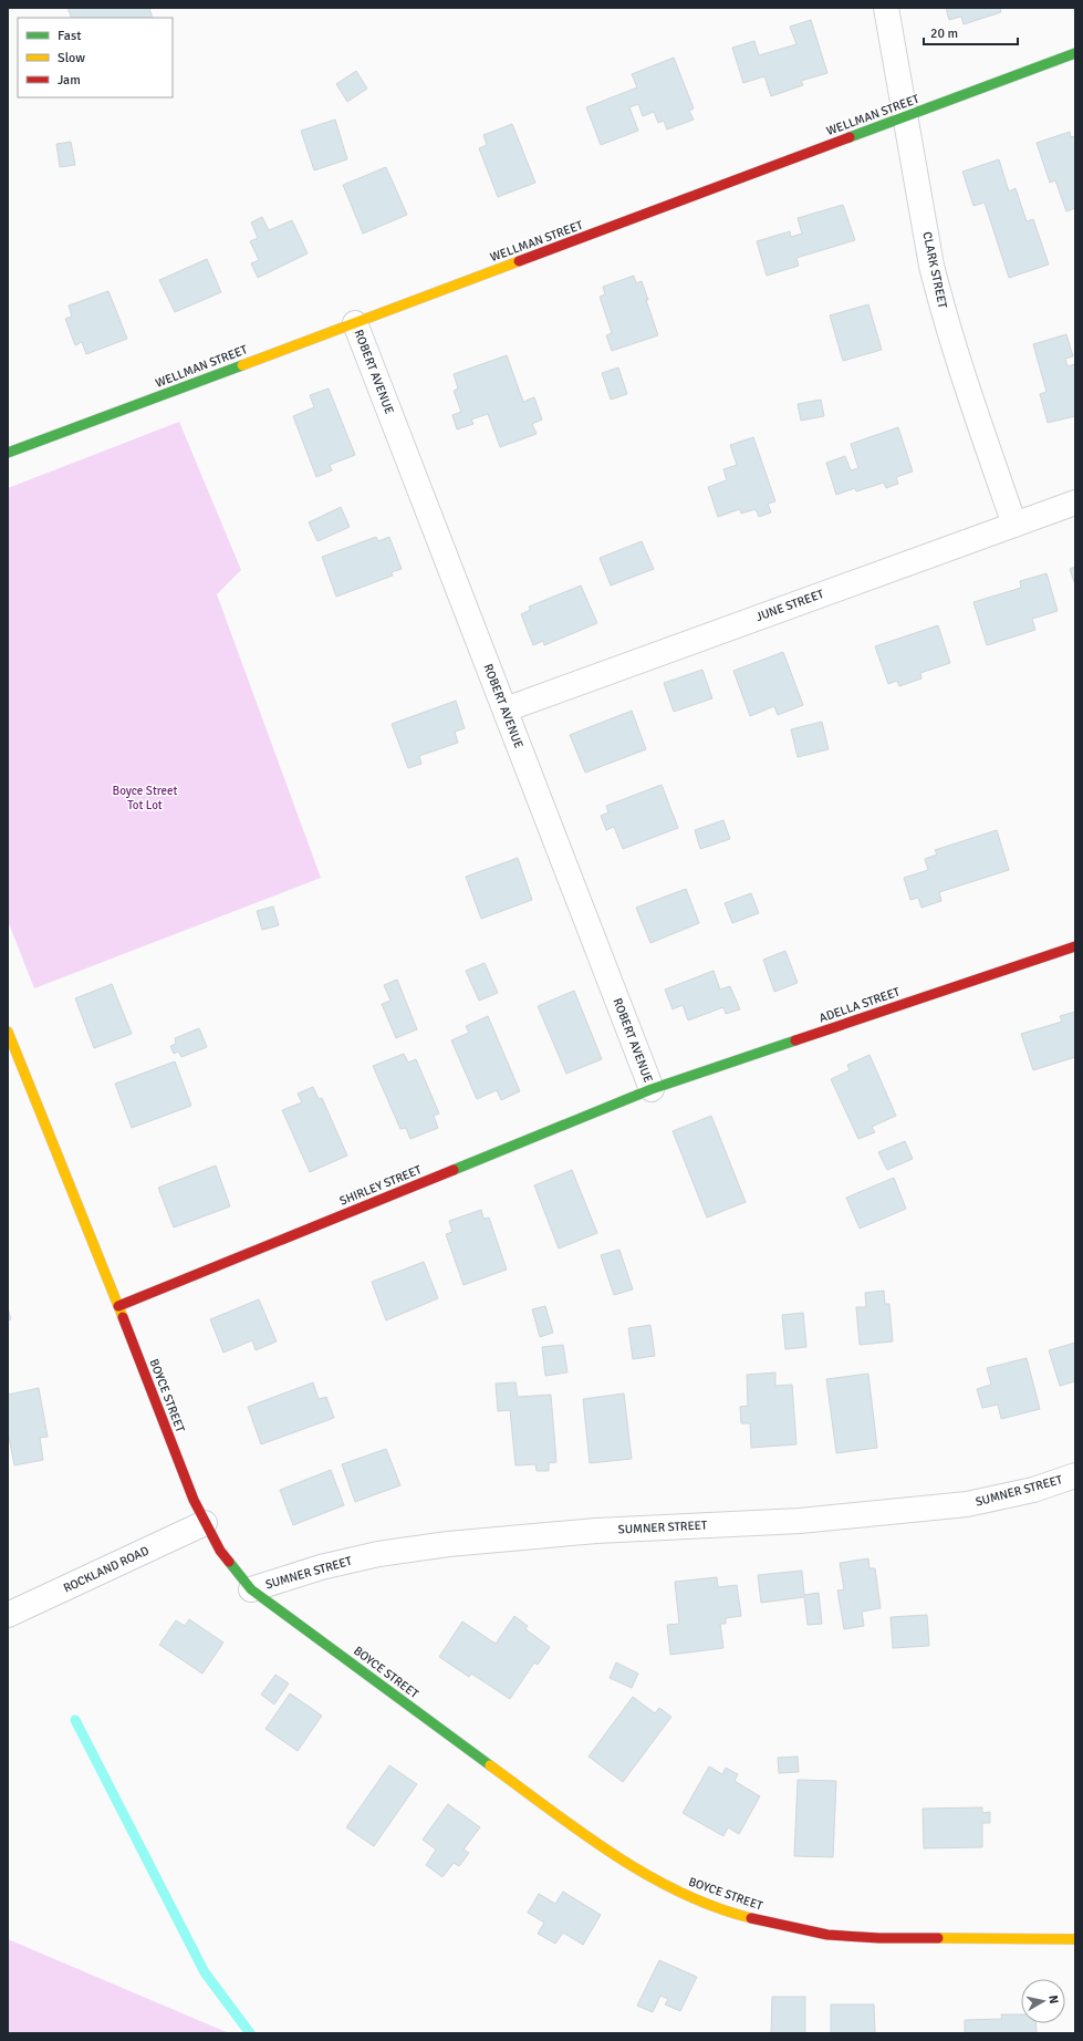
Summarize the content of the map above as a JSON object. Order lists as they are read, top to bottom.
{
  "streets": {
    "street": [
      "WELLMAN STREET",
      "CLARK STREET",
      "ROBERT AVENUE",
      "JUNE STREET",
      "ADELLA STREET",
      "SHIRLEY STREET",
      "BOYCE STREET",
      "SUMNER STREET",
      "ROCKLAND ROAD"
    ]
  },
  "crossings": [
    ["WELLMAN STREET", "CLARK STREET"],
    ["WELLMAN STREET", "ROBERT AVENUE"],
    ["CLARK STREET", "JUNE STREET"],
    ["ROBERT AVENUE", "JUNE STREET"],
    ["ROBERT AVENUE", "ADELLA STREET"],
    ["ROBERT AVENUE", "SHIRLEY STREET"],
    ["ADELLA STREET", "SHIRLEY STREET"],
    ["SHIRLEY STREET", "BOYCE STREET"],
    ["BOYCE STREET", "SUMNER STREET"],
    ["BOYCE STREET", "ROCKLAND ROAD"]
  ],
  "parks": ["Boyce Street Tot Lot"],
  "legend": ["Fast", "Slow", "Jam"],
  "scale_bar": "20 m",
  "north": "right"
}
